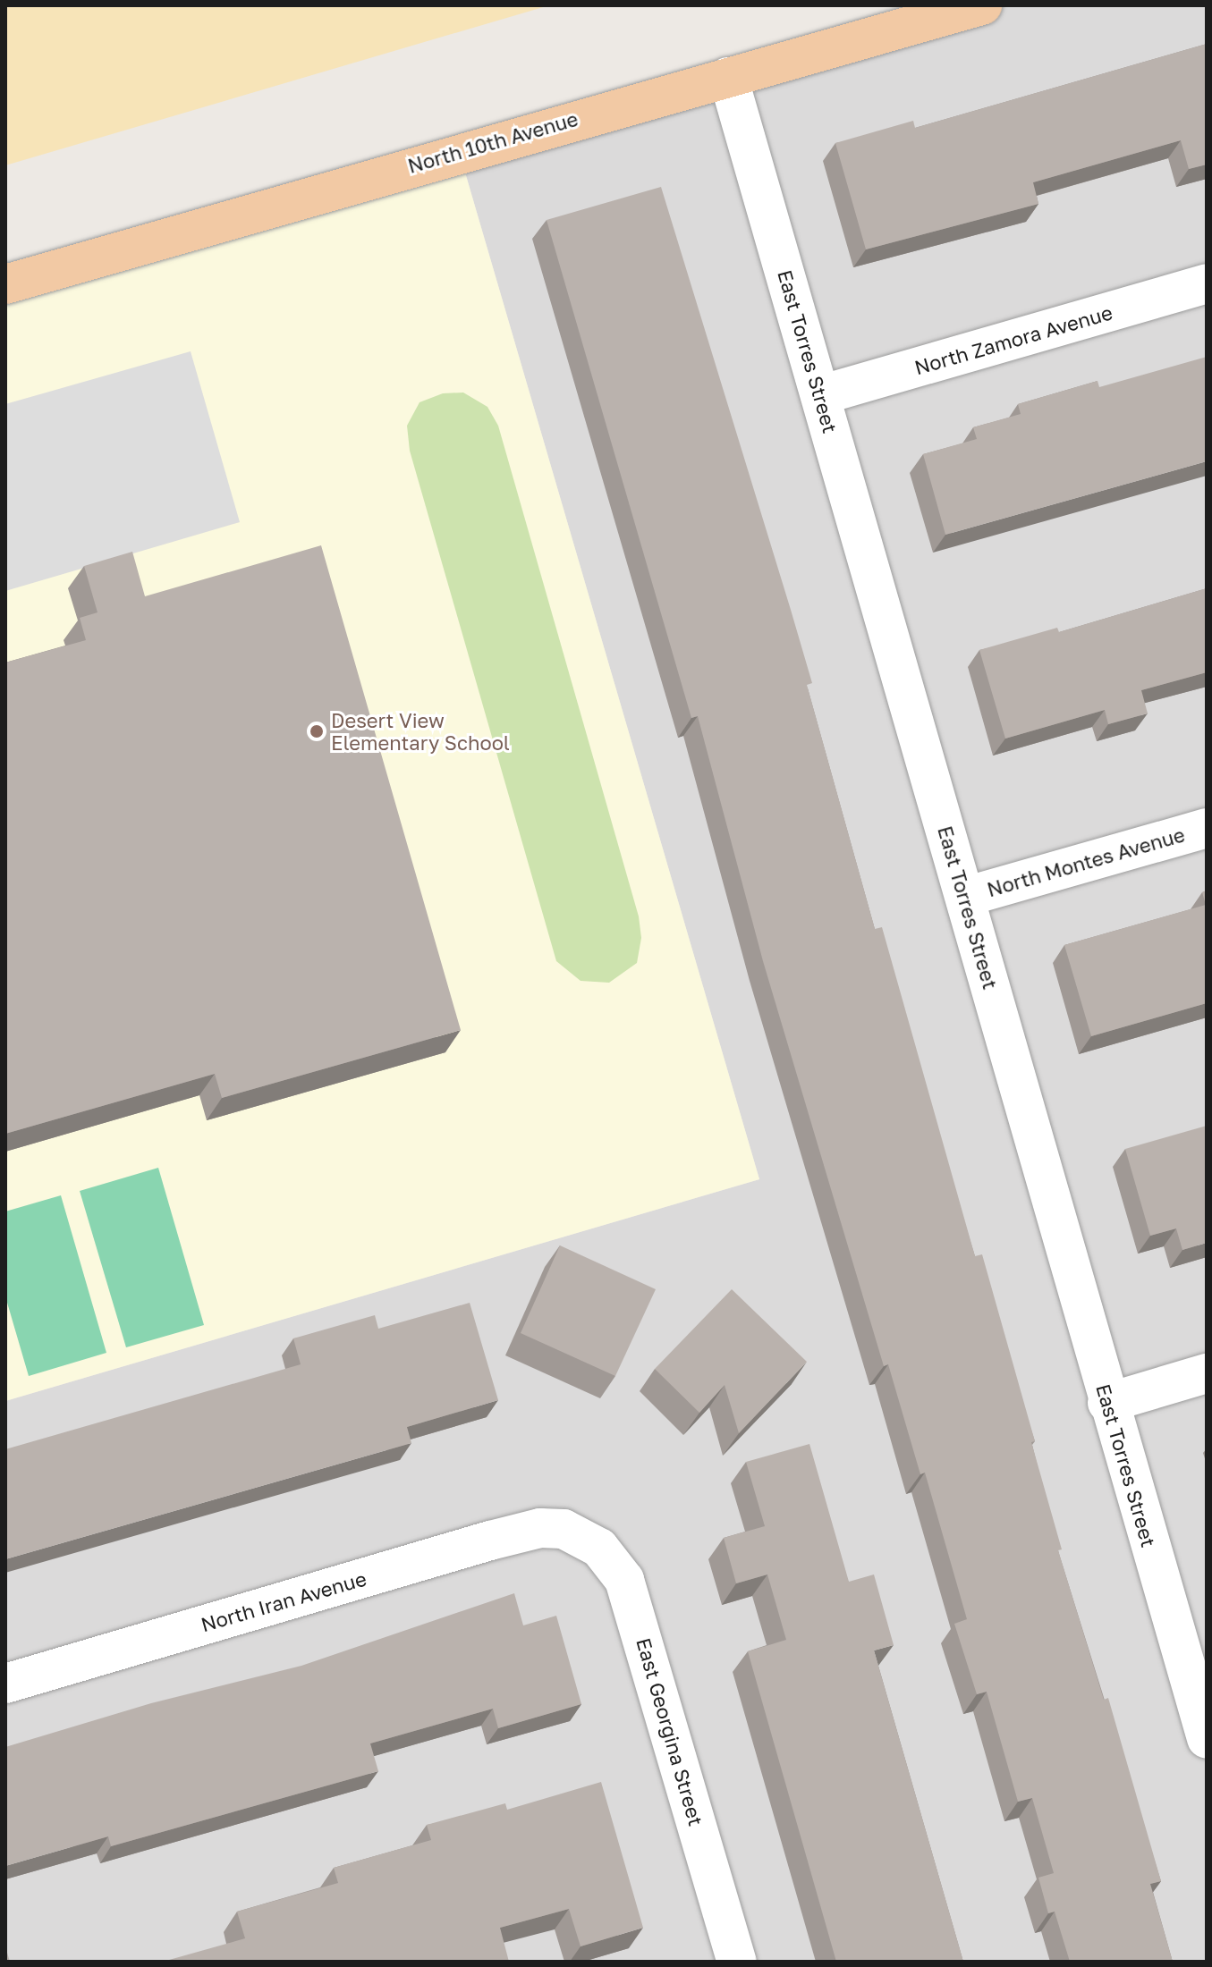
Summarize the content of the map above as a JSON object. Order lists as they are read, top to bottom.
{
  "streets": {
    "main road": ["North 10th Avenue"],
    "street": [
      "North Zamora Avenue",
      "East Torres Street",
      "North Montes Avenue",
      "North Iran Avenue",
      "East Georgina Street"
    ]
  },
  "crossings": [
    ["North 10th Avenue", "East Torres Street"],
    ["North Zamora Avenue", "East Torres Street"],
    ["East Torres Street", "North Montes Avenue"],
    ["North Iran Avenue", "East Georgina Street"]
  ],
  "places": ["Desert View Elementary School"]
}
